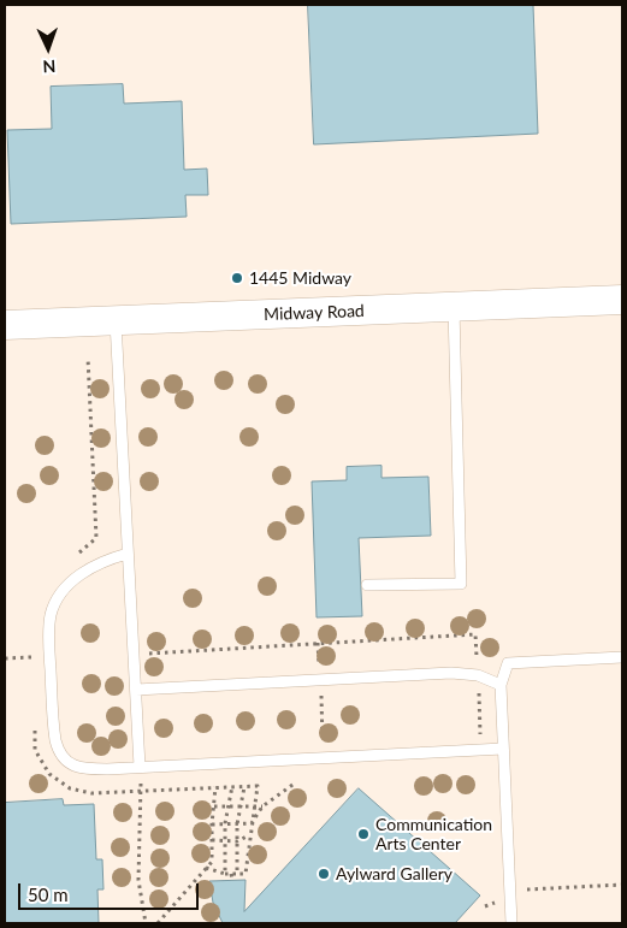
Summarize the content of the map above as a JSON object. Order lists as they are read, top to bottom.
{
  "streets": {
    "main road": ["Midway Road"]
  },
  "places": ["1445 Midway", "Communication Arts Center", "Aylward Gallery"],
  "scale_bar": "50 m",
  "north": "bottom"
}
